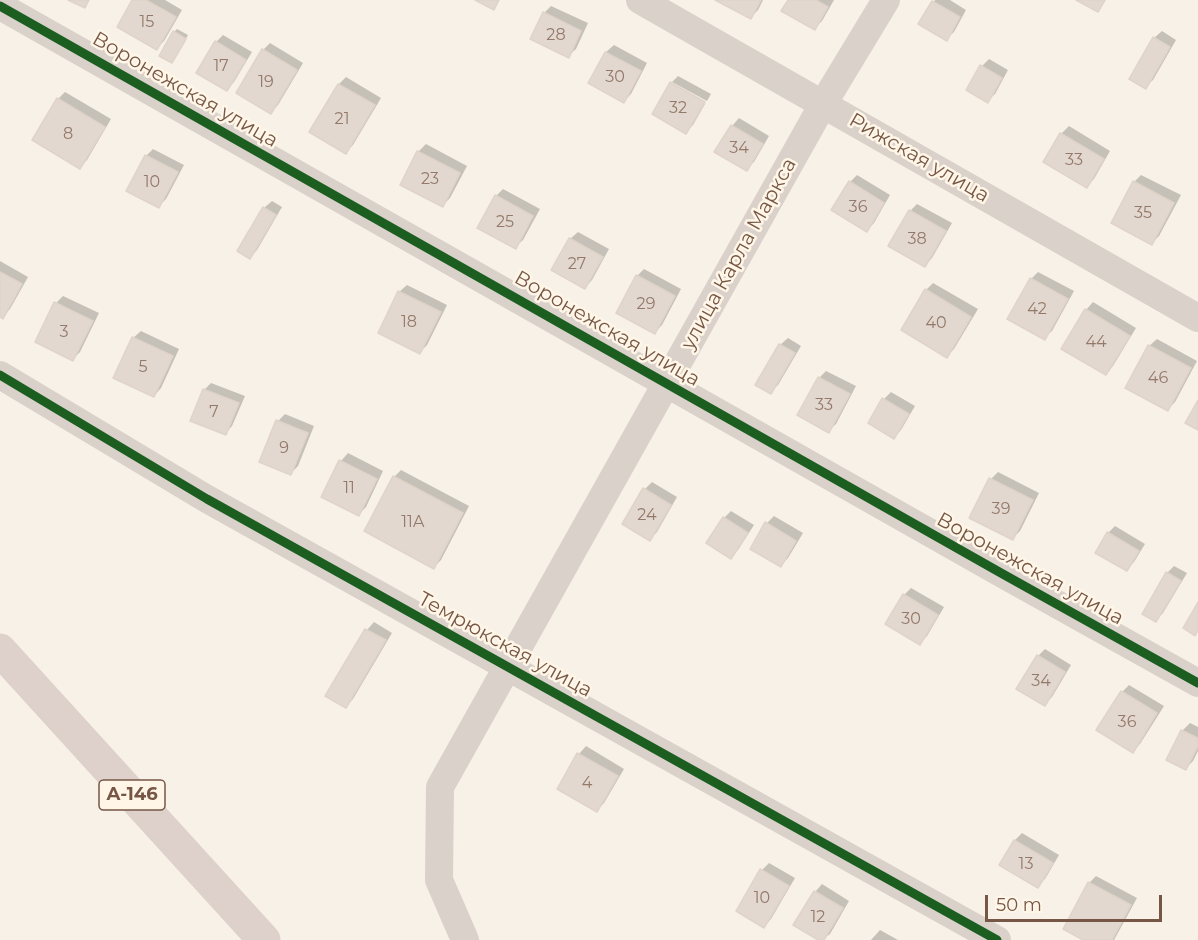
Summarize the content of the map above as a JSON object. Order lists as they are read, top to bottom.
{
  "streets": {
    "highway": ["А-146"],
    "street": [
      "Воронежская улица",
      "Рижская улица",
      "улица Карла Маркса",
      "Темрюкская улица"
    ]
  },
  "crossings": [
    ["Воронежская улица", "улица Карла Маркса"],
    ["Рижская улица", "улица Карла Маркса"],
    ["улица Карла Маркса", "Темрюкская улица"]
  ],
  "house_numbers": [
    "15",
    "28",
    "17",
    "30",
    "19",
    "32",
    "21",
    "8",
    "34",
    "33",
    "23",
    "10",
    "36",
    "35",
    "25",
    "38",
    "27",
    "29",
    "42",
    "18",
    "40",
    "3",
    "44",
    "5",
    "46",
    "33",
    "7",
    "9",
    "11",
    "39",
    "24",
    "11А",
    "30",
    "34",
    "36",
    "4",
    "13",
    "10",
    "12"
  ],
  "scale_bar": "50 m"
}
